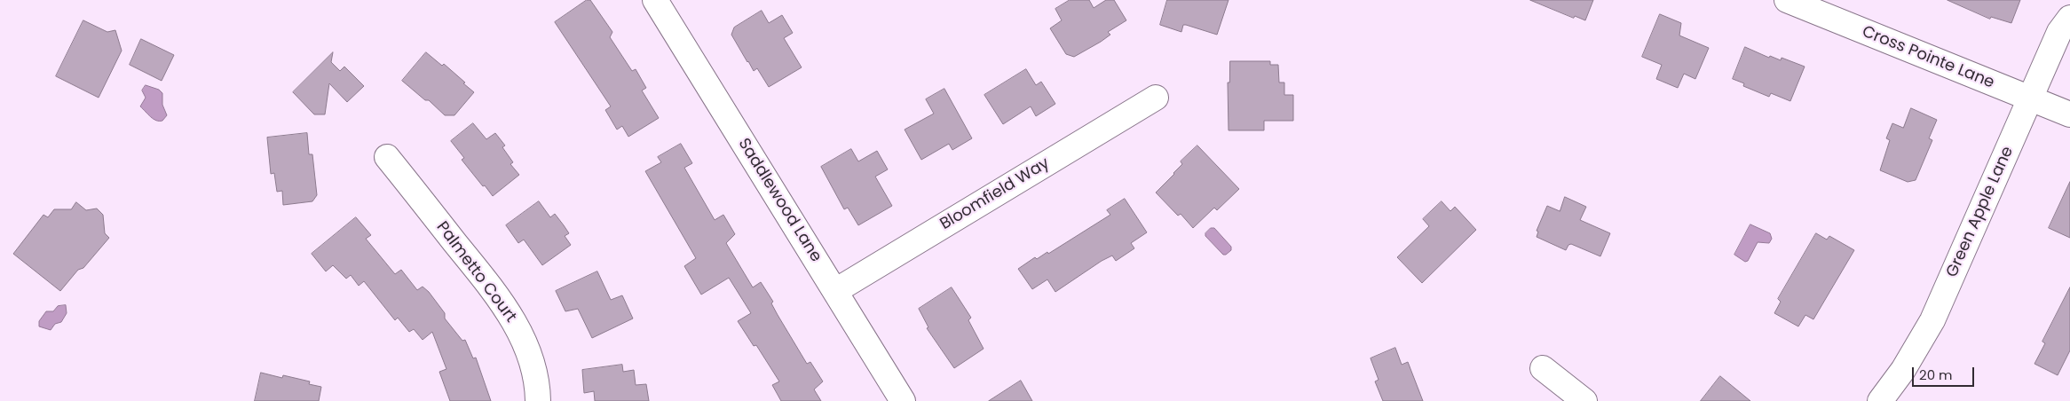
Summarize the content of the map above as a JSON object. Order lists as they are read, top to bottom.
{
  "streets": {
    "street": [
      "Cross Pointe Lane",
      "Bloomfield Way",
      "Saddlewood Lane",
      "Green Apple Lane",
      "Palmetto Court"
    ]
  },
  "crossings": [
    ["Cross Pointe Lane", "Green Apple Lane"],
    ["Bloomfield Way", "Saddlewood Lane"]
  ],
  "scale_bar": "20 m"
}
